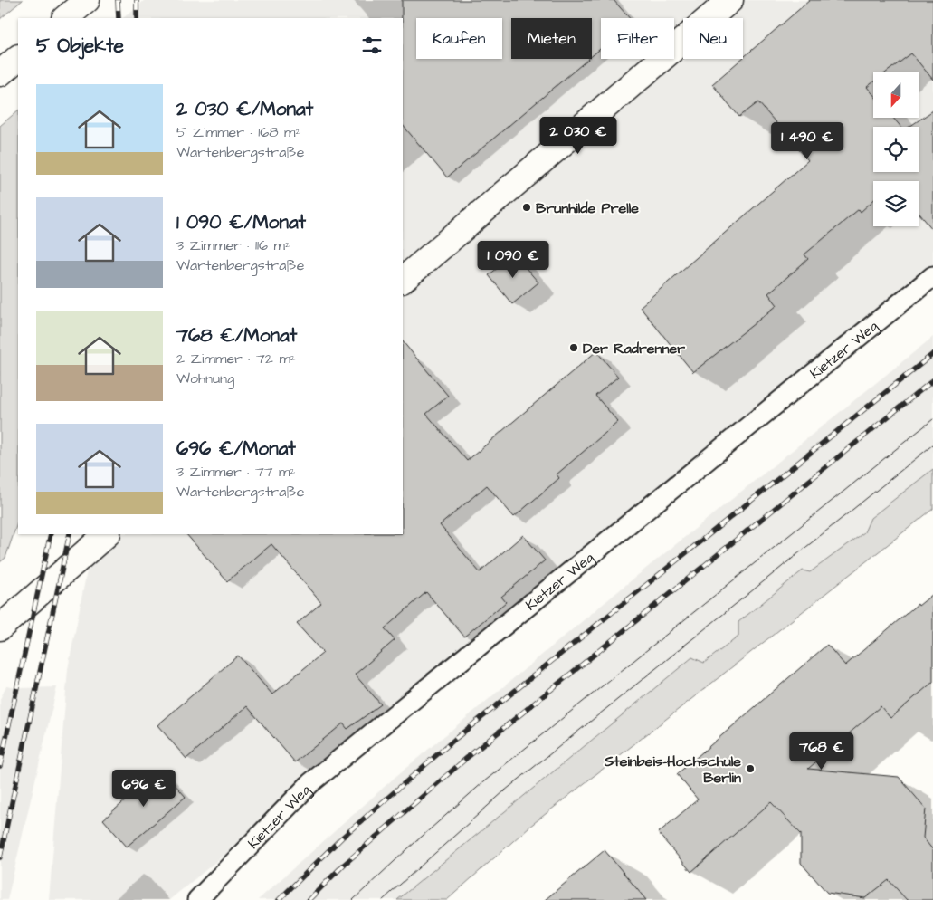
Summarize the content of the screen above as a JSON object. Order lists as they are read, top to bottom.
{
  "streets": {
    "lane": ["Kietzer Weg"]
  },
  "places": ["Brunhilde Prelle", "Der Radrenner", "Steinbeis-Hochschule Berlin"],
  "north": "bottom",
  "page": {
    "chip": [
      "Kaufen",
      "Mieten",
      "Filter",
      "Neu"
    ],
    "heading": "5 Objekte",
    "list": [
      {
        "name": "2 030 €/Monat",
        "note": "5 Zimmer · 168 m² · Wartenbergstraße"
      },
      {
        "name": "1 090 €/Monat",
        "note": "3 Zimmer · 116 m² · Wartenbergstraße"
      },
      {
        "name": "768 €/Monat",
        "note": "2 Zimmer · 72 m² · Wohnung"
      },
      {
        "name": "696 €/Monat",
        "note": "3 Zimmer · 77 m² · Wartenbergstraße"
      }
    ],
    "price": [
      "2 030 €",
      "1 490 €",
      "1 090 €",
      "768 €",
      "696 €"
    ]
  }
}
